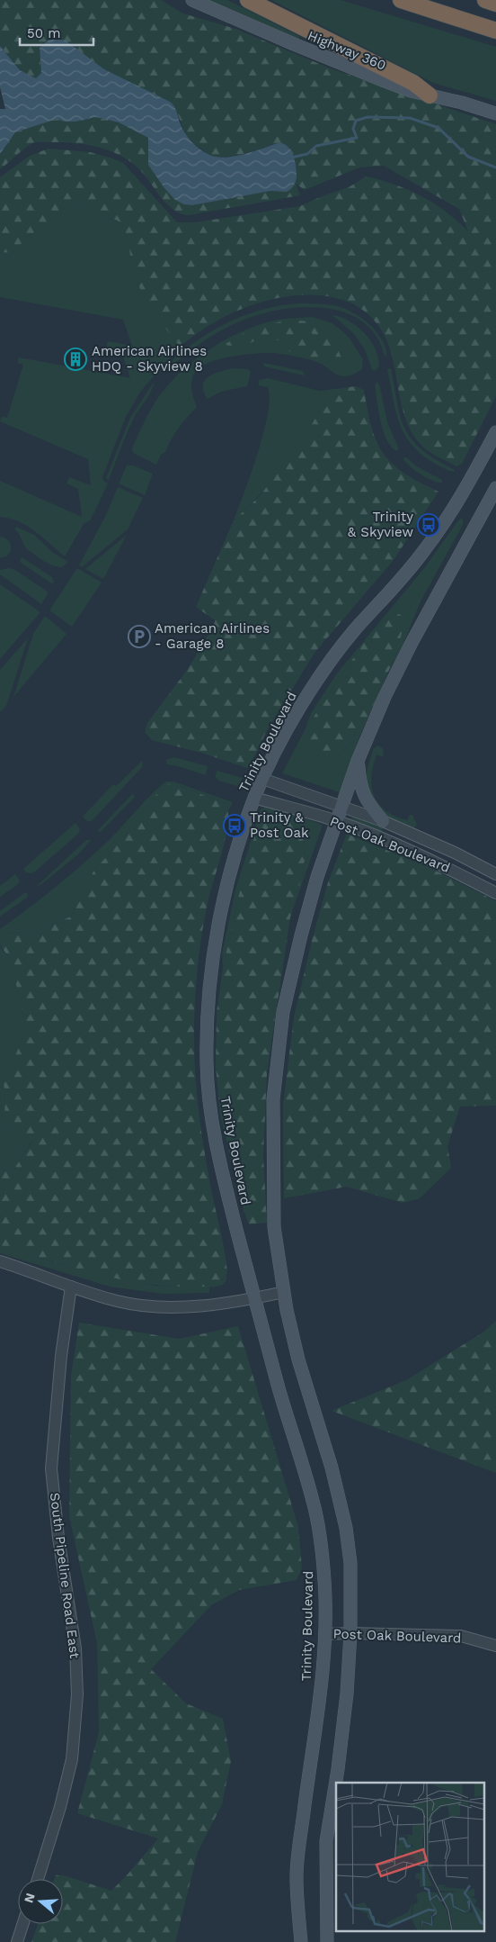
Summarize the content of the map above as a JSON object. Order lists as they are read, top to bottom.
{
  "streets": {
    "main road": ["Highway 360", "Trinity Boulevard"],
    "street": ["Post Oak Boulevard", "South Pipeline Road East"]
  },
  "crossings": [
    ["Trinity Boulevard", "Post Oak Boulevard"]
  ],
  "places": {
    "building": ["American Airlines HDQ - Skyview 8"],
    "bus stop": ["Trinity & Skyview", "Trinity & Post Oak"],
    "parking": ["American Airlines - Garage 8"]
  },
  "scale_bar": "50 m",
  "north": "left"
}
